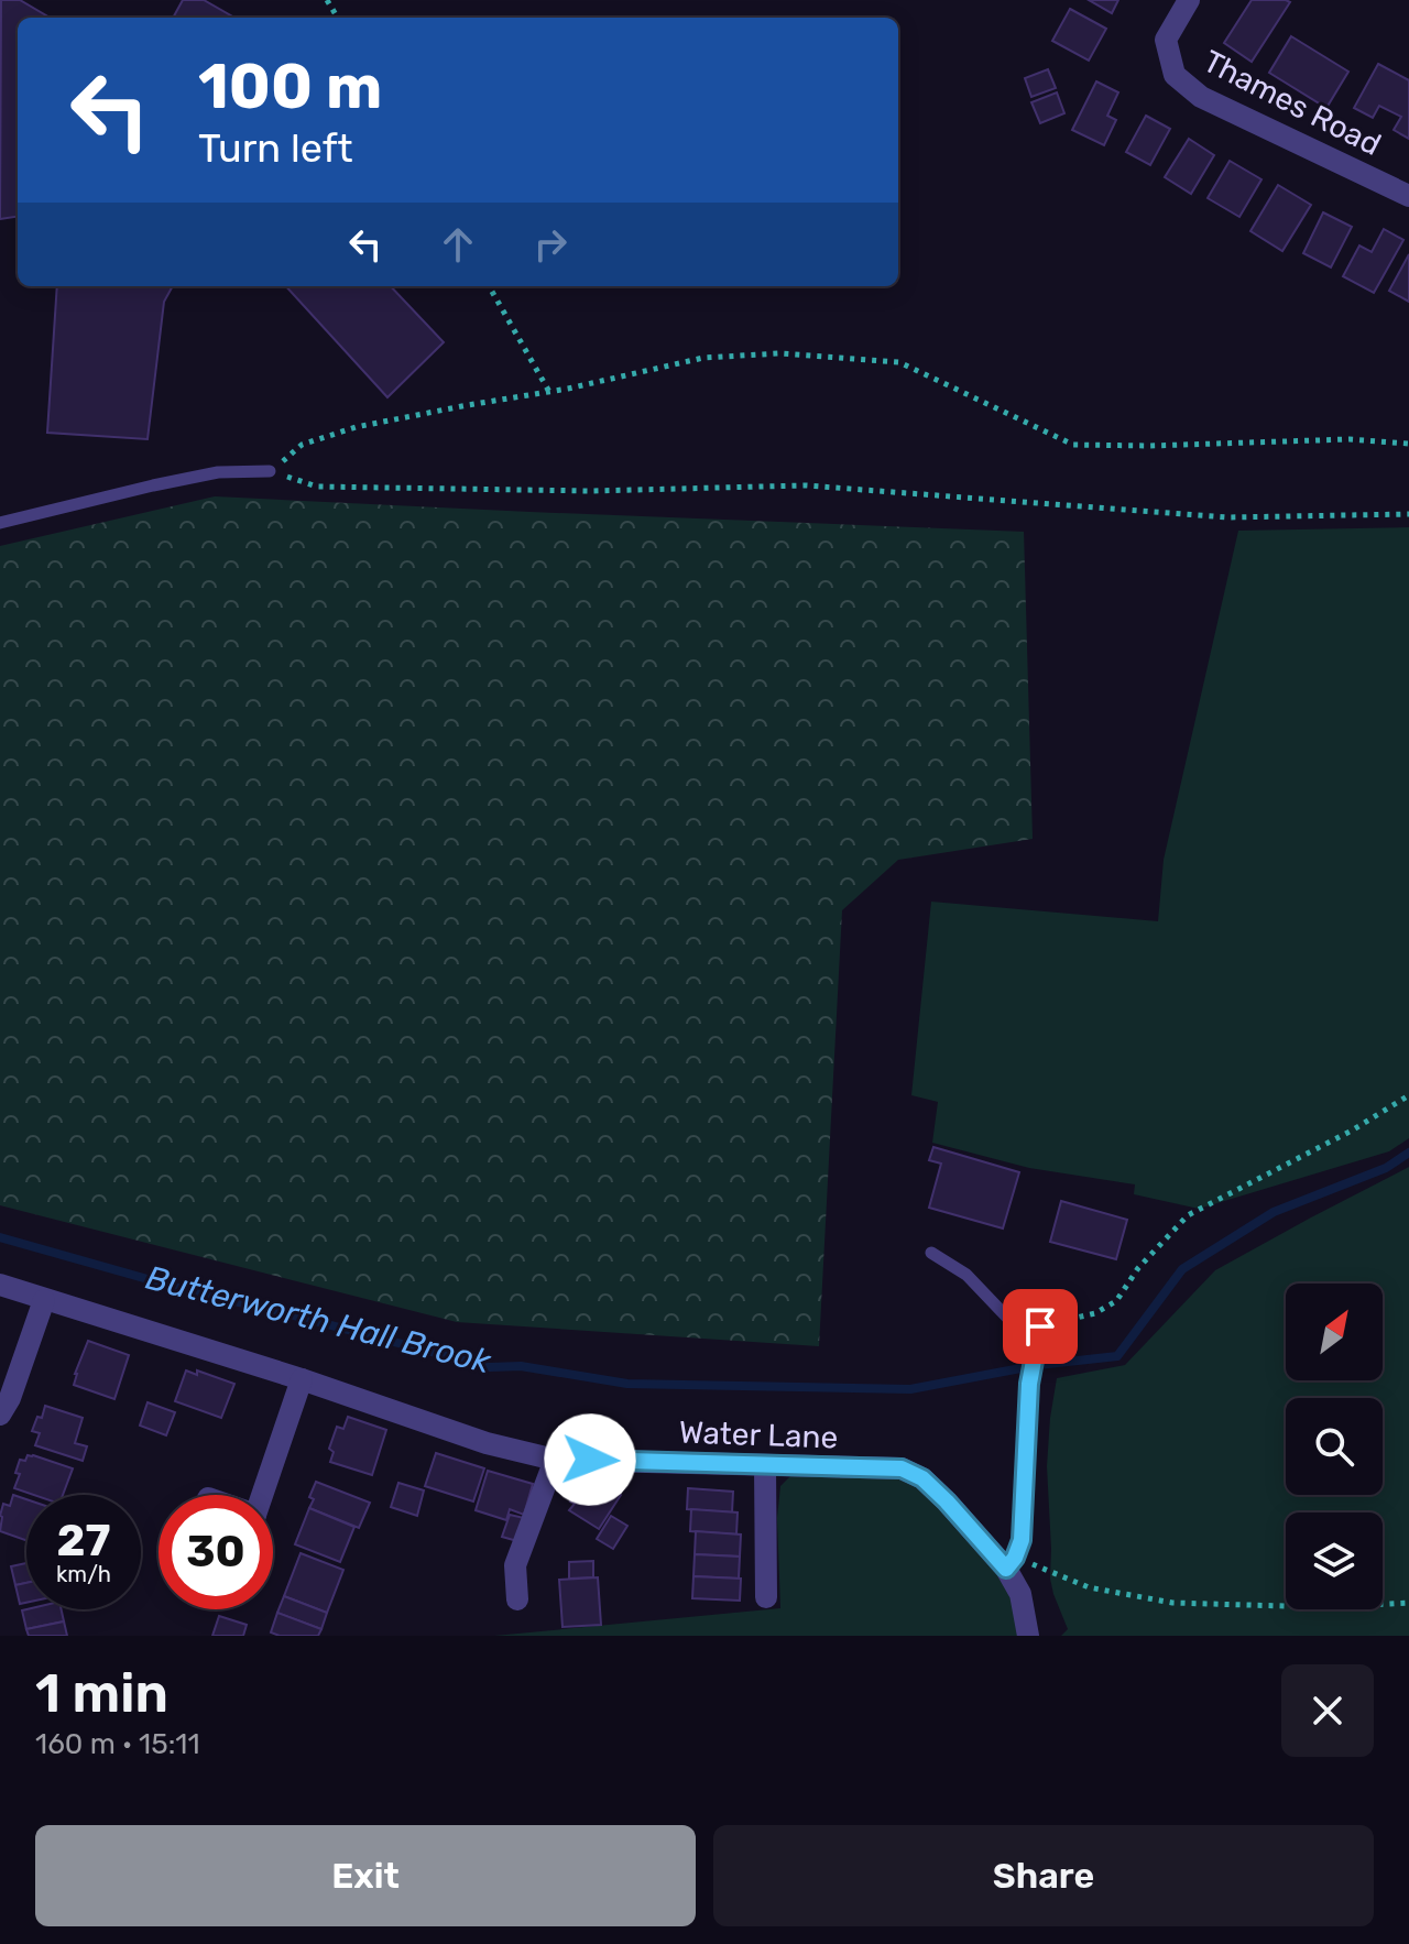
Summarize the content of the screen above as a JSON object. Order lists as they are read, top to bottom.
{
  "streets": {
    "street": ["Thames Road", "Water Lane"]
  },
  "water": ["Butterworth Hall Brook"],
  "north": "top right",
  "page": {
    "turn": ["100 m", "Turn left"],
    "speed": "27 km/h",
    "limit": "30",
    "heading": ["1 min", "160 m · 15:11"],
    "buttons": ["Exit", "Share"]
  }
}
